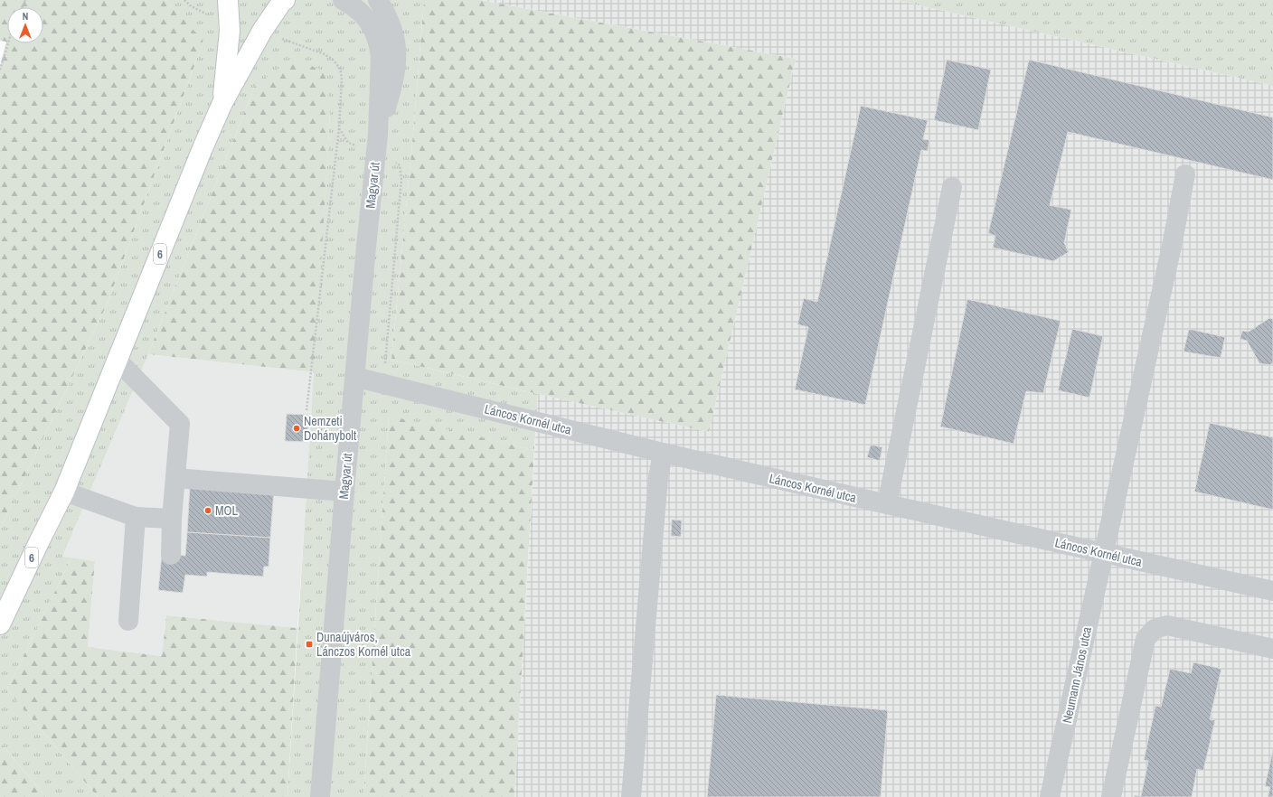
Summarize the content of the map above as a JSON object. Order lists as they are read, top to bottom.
{
  "streets": {
    "main road": ["6"],
    "street": ["Magyar út", "Láncos Kornél utca", "Neumann János utca"]
  },
  "crossings": [
    ["Magyar út", "Láncos Kornél utca"],
    ["Láncos Kornél utca", "Neumann János utca"]
  ],
  "places": {
    "other": ["Nemzeti Dohánybolt", "MOL"],
    "transit": ["Dunaújváros, Lánczos Kornél utca"]
  },
  "north": "top"
}
